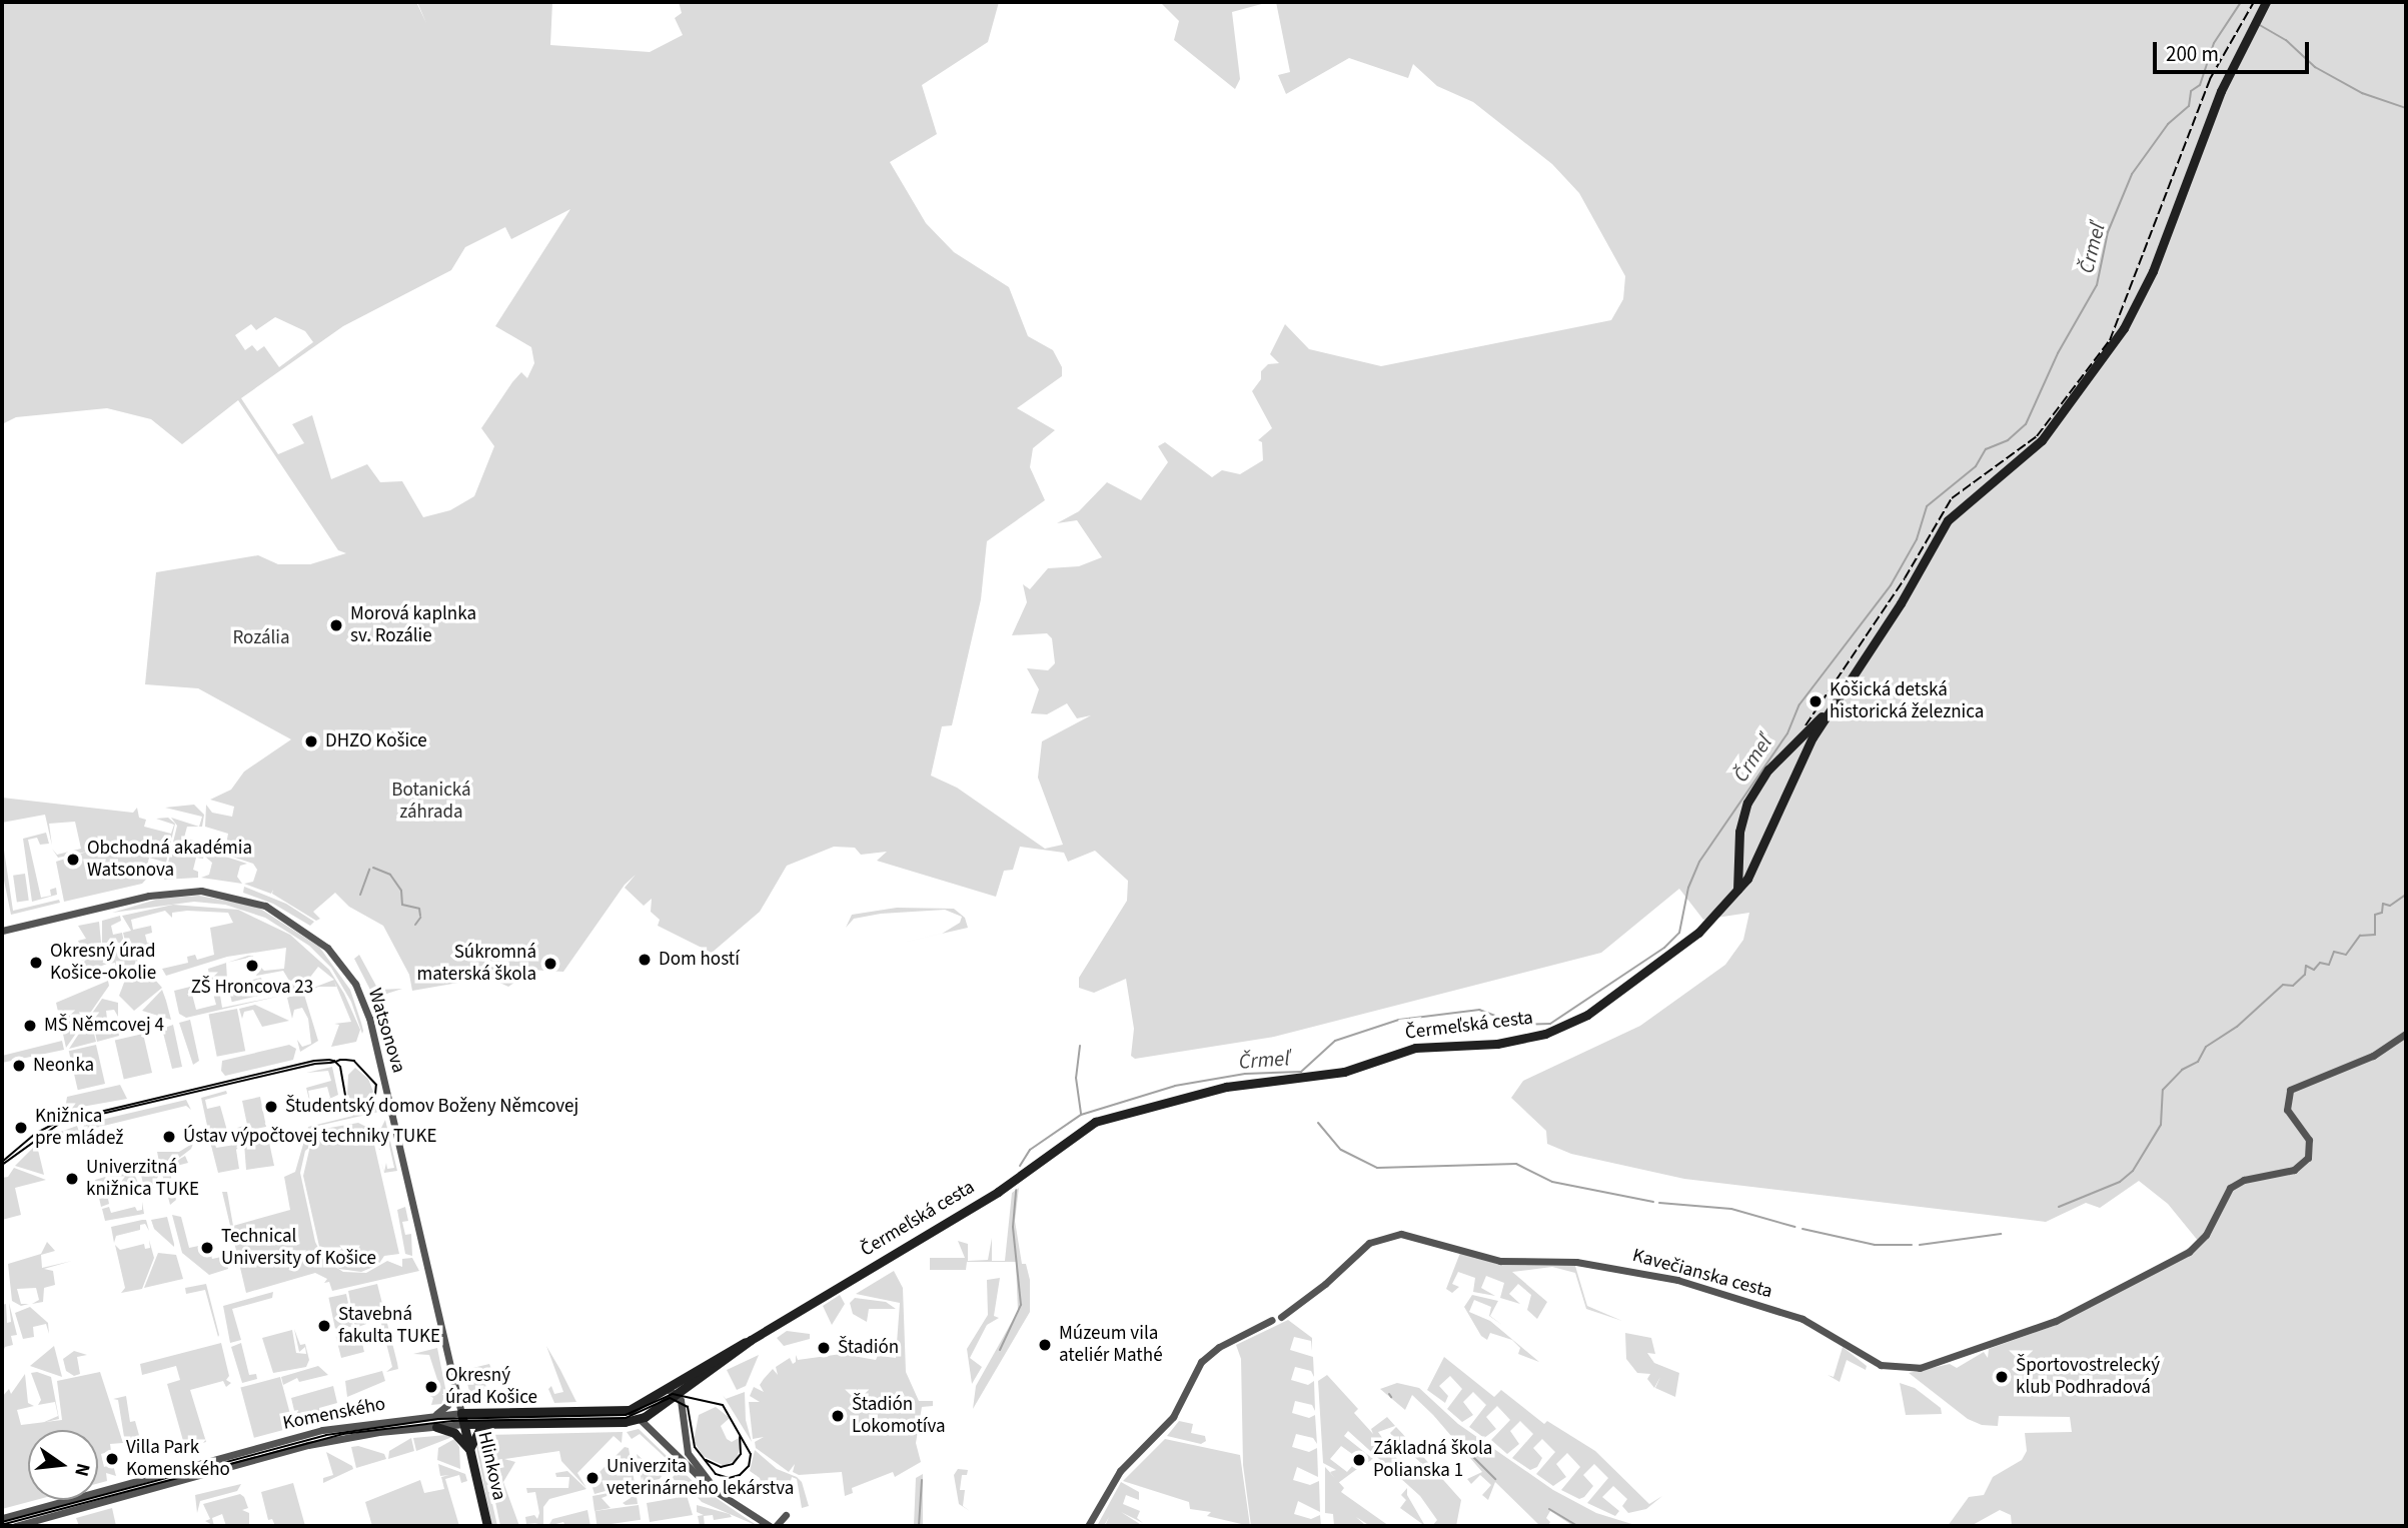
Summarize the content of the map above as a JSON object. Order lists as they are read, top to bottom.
{
  "streets": {
    "main road": ["Čermeľská cesta", "Komenského", "Hlinkova"],
    "street": ["Watsonova", "Kavečianska cesta"]
  },
  "crossings": [
    ["Čermeľská cesta", "Komenského"],
    ["Watsonova", "Komenského"],
    ["Watsonova", "Hlinkova"],
    ["Komenského", "Hlinkova"]
  ],
  "water": ["Črmeľ"],
  "parks": ["Rozália", "Botanická záhrada"],
  "places": [
    "Morová kaplnka sv. Rozálie",
    "Košická detská historická železnica",
    "DHZO Košice",
    "Obchodná akadémia Watsonova",
    "Dom hostí",
    "Okresný úrad Košice-okolie",
    "Súkromná materská škola",
    "ZŠ Hroncova 23",
    "MŠ Němcovej 4",
    "Neonka",
    "Študentský domov Boženy Němcovej",
    "Knižnica pre mládež",
    "Ústav výpočtovej techniky TUKE",
    "Univerzitná knižnica TUKE",
    "Technical University of Košice",
    "Stavebná fakulta TUKE",
    "Múzeum vila ateliér Mathé",
    "Štadión",
    "Športovostrelecký klub Podhradová",
    "Okresný úrad Košice",
    "Štadión Lokomotíva",
    "Villa Park Komenského",
    "Základná škola Polianska 1",
    "Univerzita veterinárneho lekárstva"
  ],
  "scale_bar": "200 m",
  "north": "right"
}
